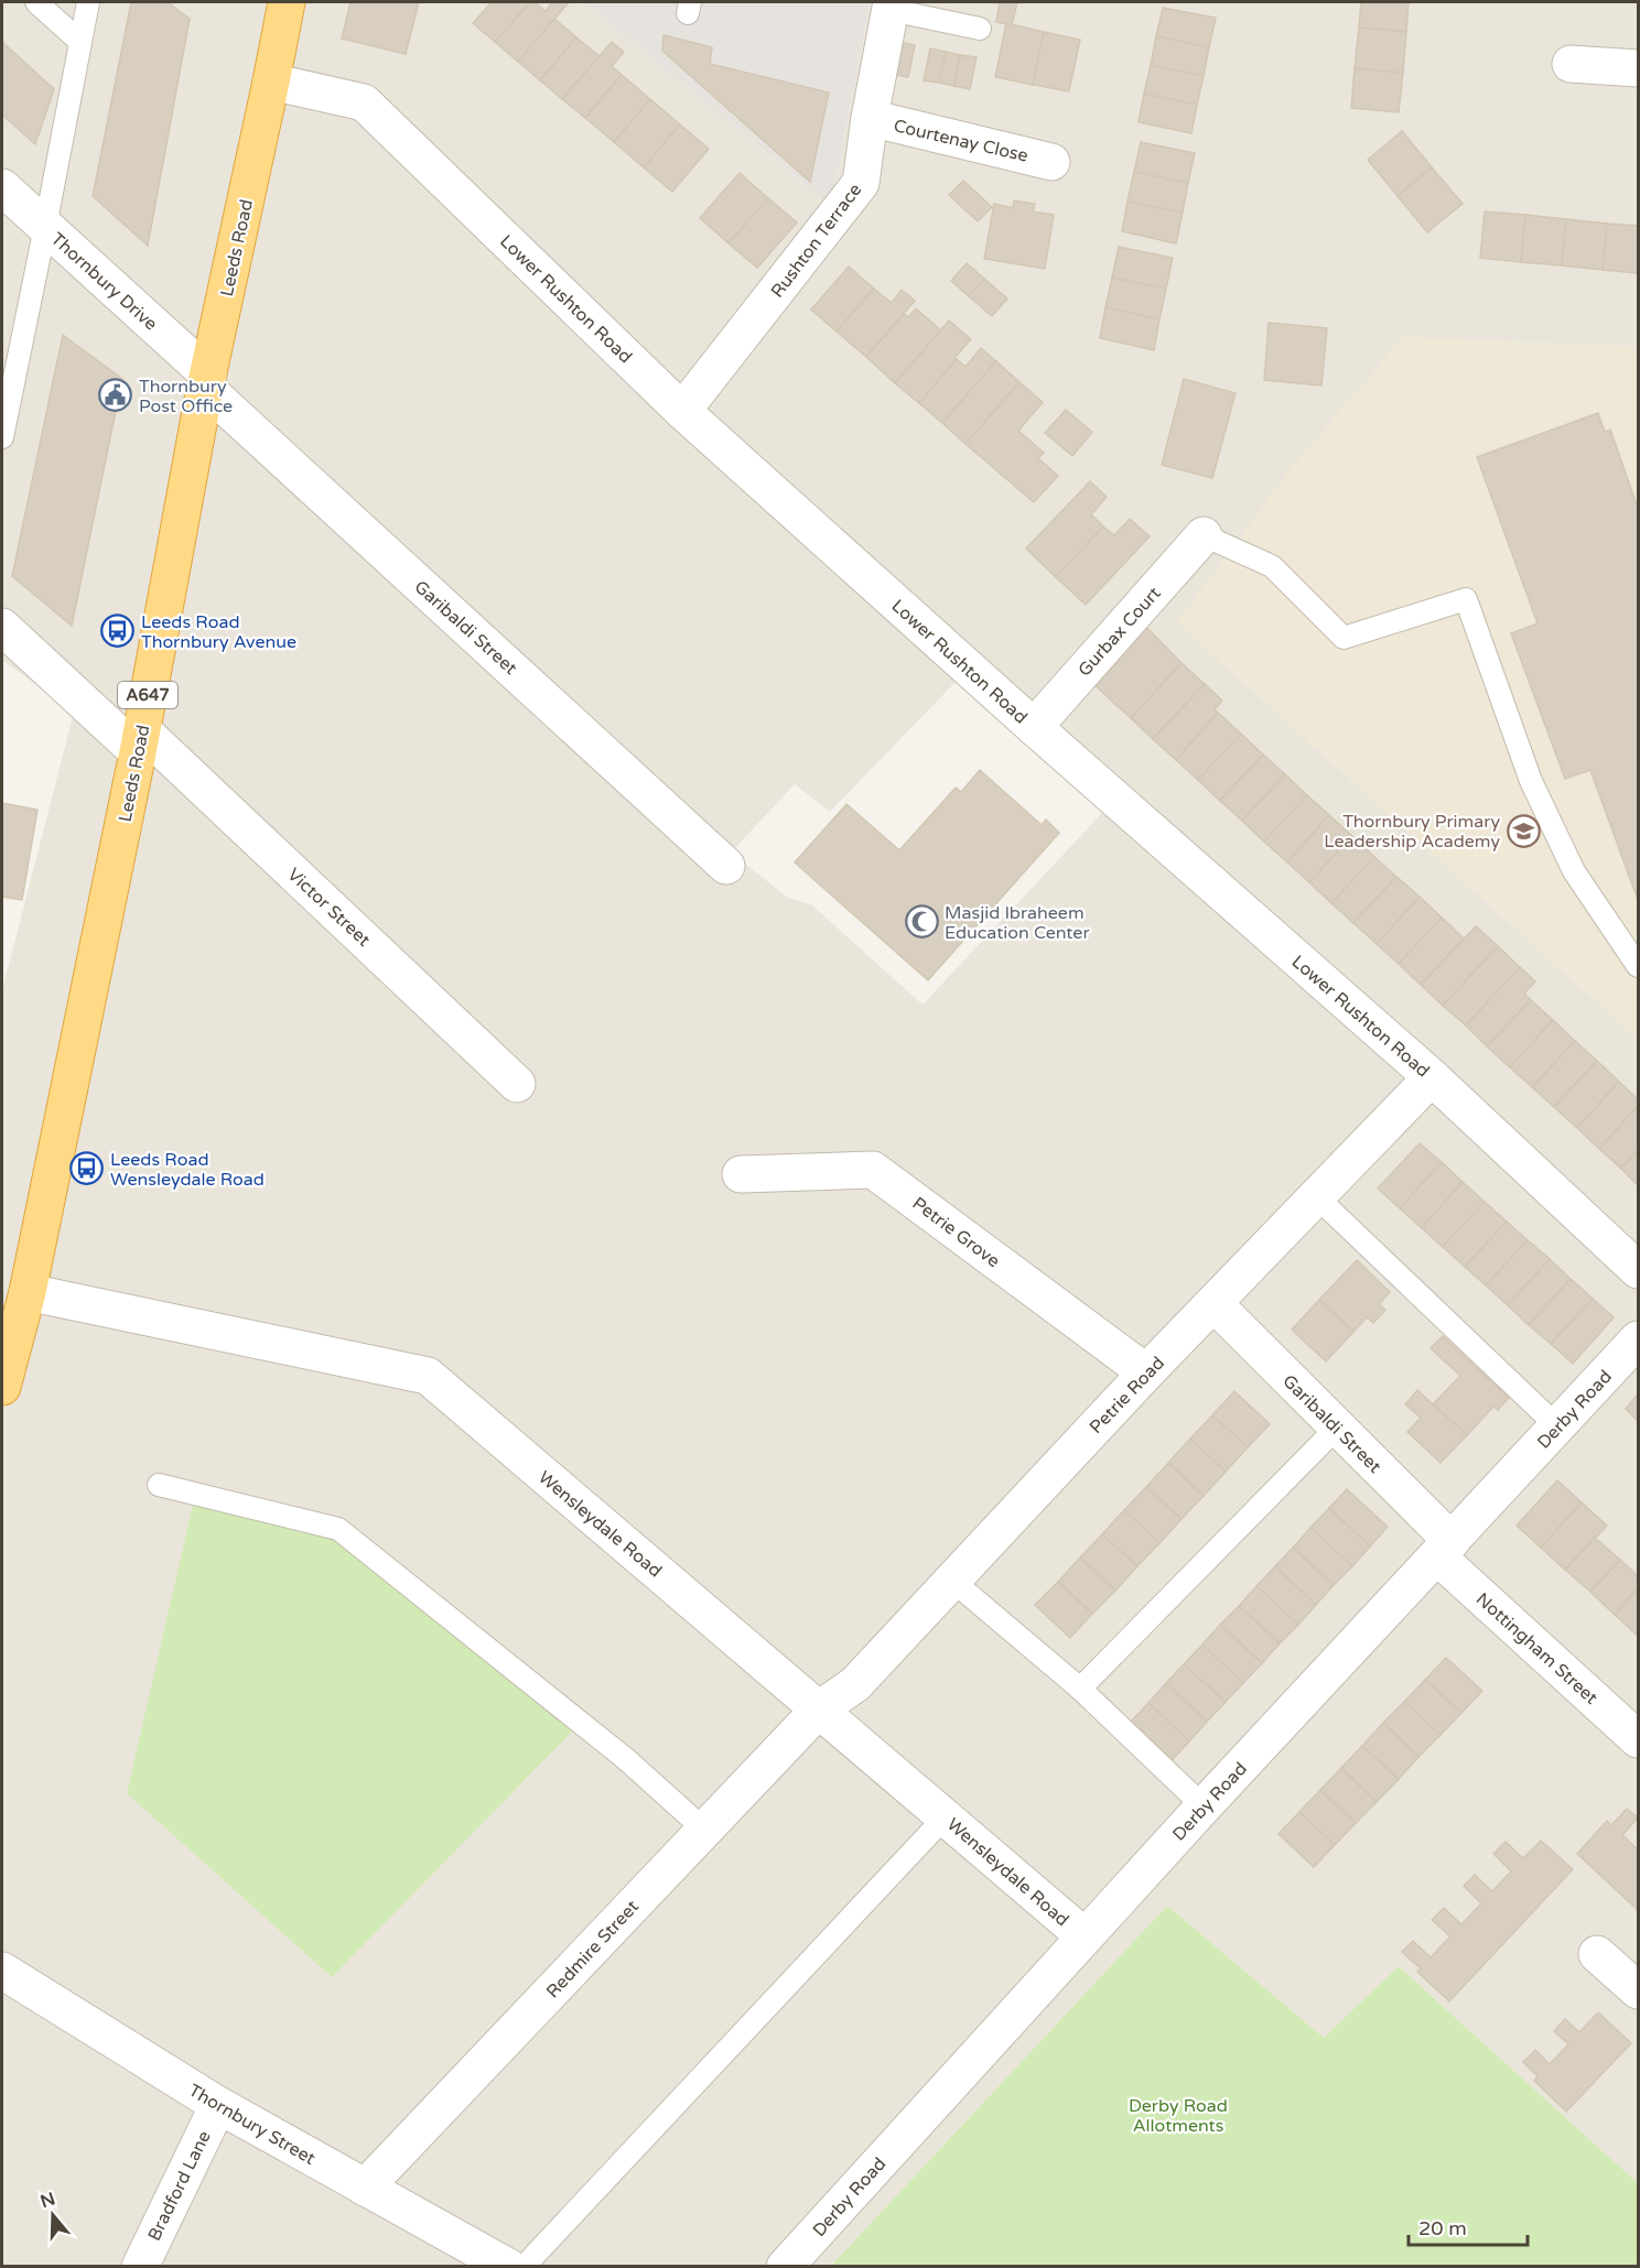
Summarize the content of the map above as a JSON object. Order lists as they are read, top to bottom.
{
  "streets": {
    "highway": ["Leeds Road", "A647"],
    "street": [
      "Courtenay Close",
      "Rushton Terrace",
      "Thornbury Drive",
      "Lower Rushton Road",
      "Garibaldi Street",
      "Gurbax Court",
      "Victor Street",
      "Petrie Grove",
      "Petrie Road",
      "Derby Road",
      "Wensleydale Road",
      "Nottingham Street",
      "Redmire Street",
      "Thornbury Street",
      "Bradford Lane"
    ]
  },
  "crossings": [
    ["Courtenay Close", "Rushton Terrace"],
    ["Rushton Terrace", "Lower Rushton Road"],
    ["Leeds Road", "Thornbury Drive"],
    ["Leeds Road", "Lower Rushton Road"],
    ["Leeds Road", "Garibaldi Street"],
    ["Leeds Road", "Victor Street"],
    ["Leeds Road", "Wensleydale Road"],
    ["Thornbury Drive", "Garibaldi Street"],
    ["Lower Rushton Road", "Gurbax Court"],
    ["Lower Rushton Road", "Petrie Road"],
    ["Garibaldi Street", "Petrie Road"],
    ["Garibaldi Street", "Derby Road"],
    ["Garibaldi Street", "Nottingham Street"],
    ["Petrie Grove", "Petrie Road"],
    ["Petrie Road", "Wensleydale Road"],
    ["Petrie Road", "Redmire Street"],
    ["Derby Road", "Wensleydale Road"],
    ["Derby Road", "Nottingham Street"],
    ["Wensleydale Road", "Redmire Street"],
    ["Redmire Street", "Thornbury Street"],
    ["Thornbury Street", "Bradford Lane"]
  ],
  "parks": ["Derby Road Allotments"],
  "places": {
    "public building": ["Thornbury Post Office"],
    "bus stop": ["Leeds Road Thornbury Avenue", "Leeds Road Wensleydale Road"],
    "school or university": ["Thornbury Primary Leadership Academy"],
    "mosque": ["Masjid Ibraheem Education Center"]
  },
  "scale_bar": "20 m",
  "north": "top"
}
